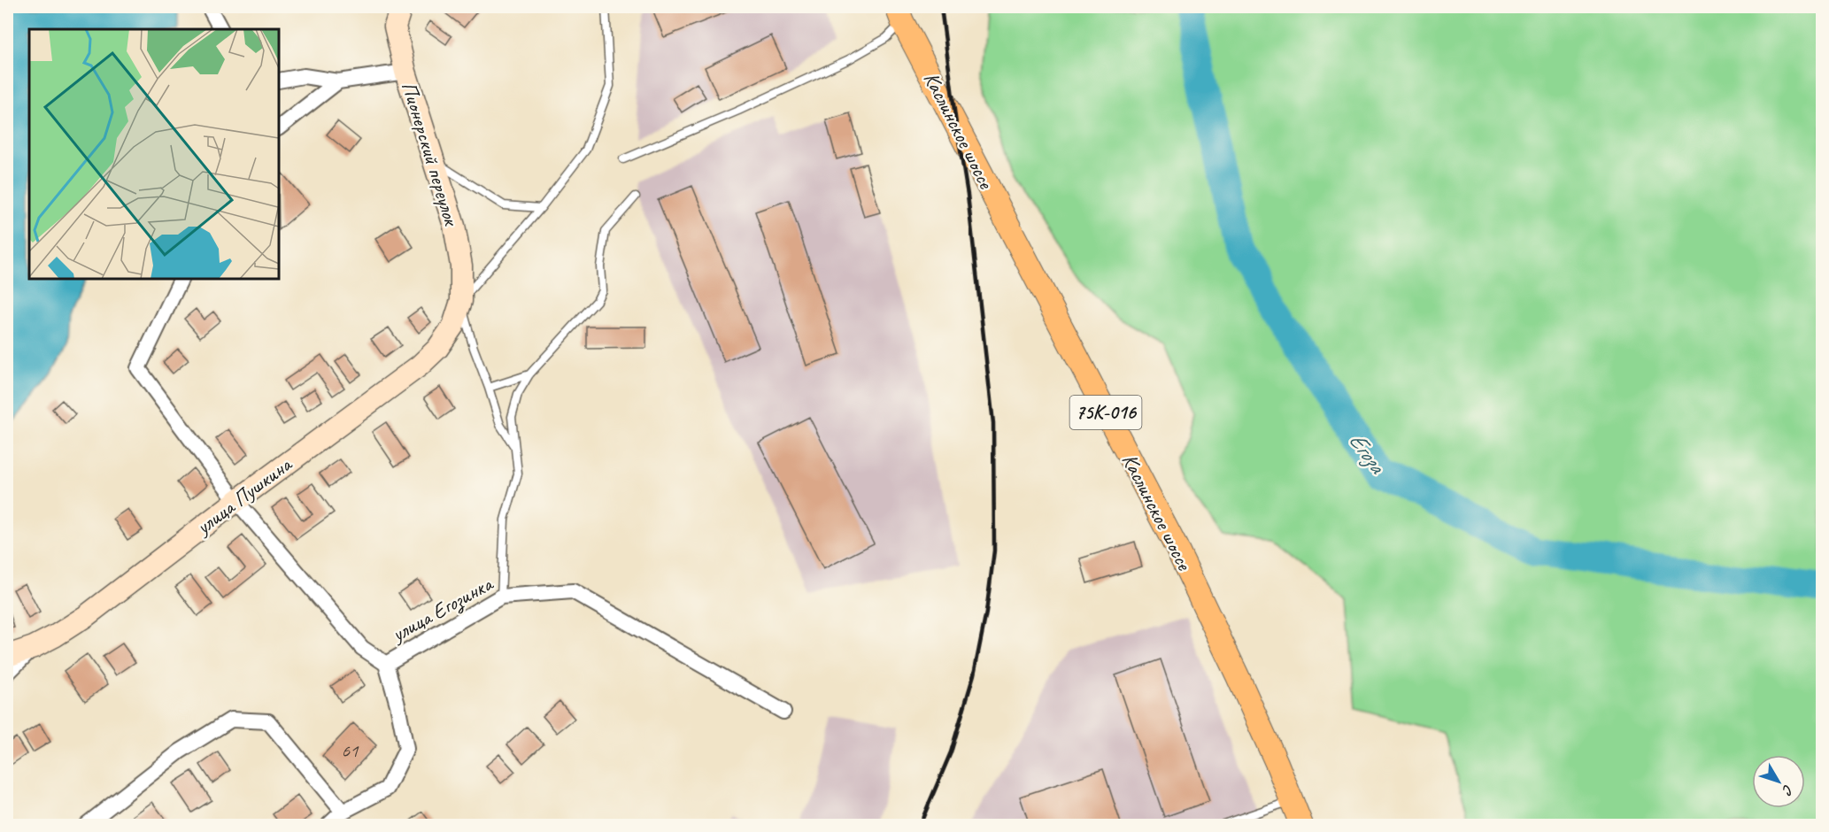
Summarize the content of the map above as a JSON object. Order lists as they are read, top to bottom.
{
  "streets": {
    "main road": ["Каслинское шоссе", "75К-016"],
    "street": ["Пионерский переулок", "улица Пушкина", "улица Егозинка"]
  },
  "crossings": [
    ["Пионерский переулок", "улица Пушкина"]
  ],
  "water": ["Егоза"],
  "house_numbers": ["61"],
  "north": "bottom right"
}
